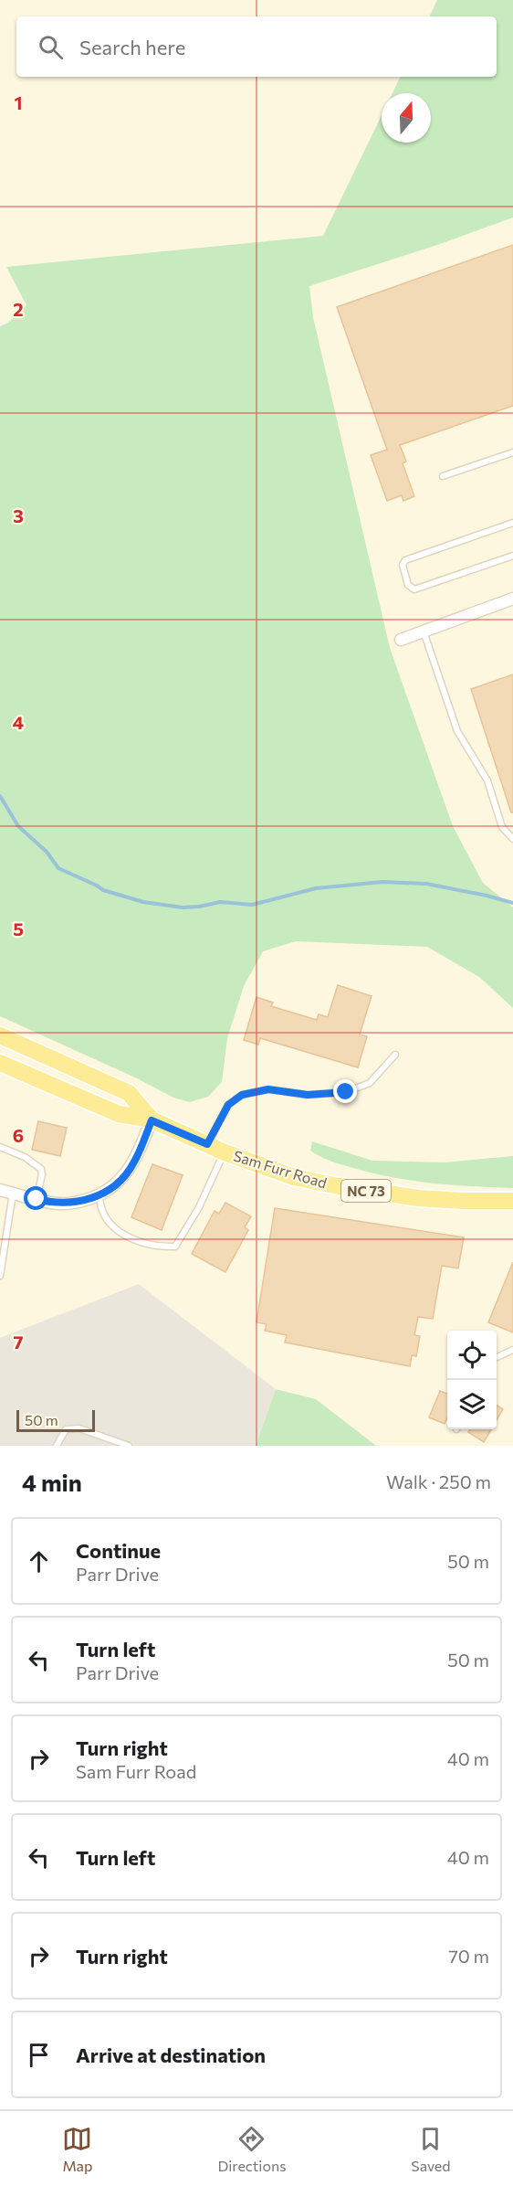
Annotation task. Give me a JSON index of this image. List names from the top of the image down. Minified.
{"streets":{"main road":["Sam Furr Road","NC 73"]},"scale_bar":"50 m","north":"top","page":{"search":"Search here","scale":"50 m","heading":["4 min","Walk · 250 m"],"list":[["Continue","Parr Drive","50 m"],["Turn left","Parr Drive","50 m"],["Turn right","Sam Furr Road","40 m"],["Turn left","40 m"],["Turn right","70 m"],"Arrive at destination"],"nav":["Map","Directions","Saved"]},"grid":{"rows":["1","2","3","4","5","6","7"]}}
